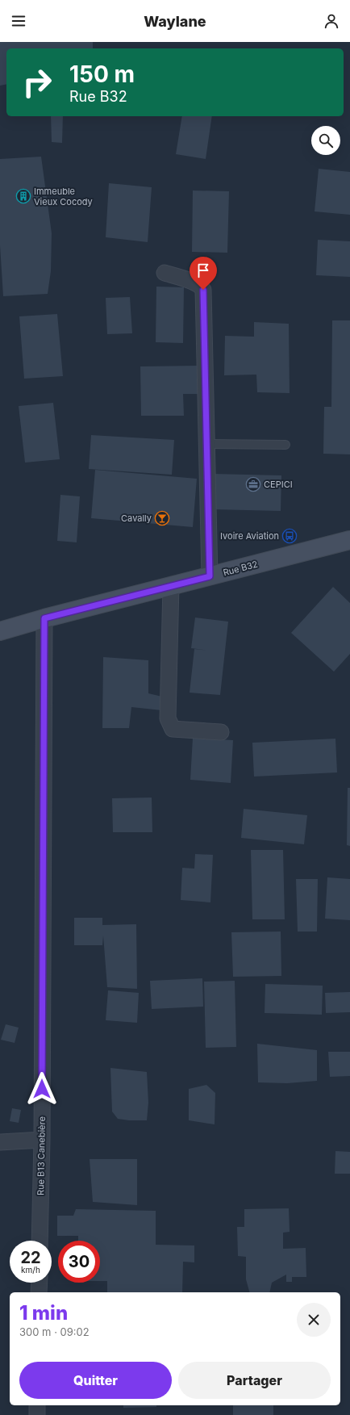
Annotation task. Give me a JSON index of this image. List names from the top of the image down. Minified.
{"streets":{"street":["Rue B32","Rue B13 Canebière"]},"crossings":[["Rue B32","Rue B13 Canebière"]],"places":{"building":["Immeuble Vieux Cocody"],"office":["CEPICI"],"bar":["Cavally"],"bus stop":["Ivoire Aviation"]},"page":{"header":"Waylane","turn":["150 m","Rue B32"],"speed":"22 km/h","limit":"30","heading":["1 min","300 m · 09:02"],"buttons":["Quitter","Partager"]}}
